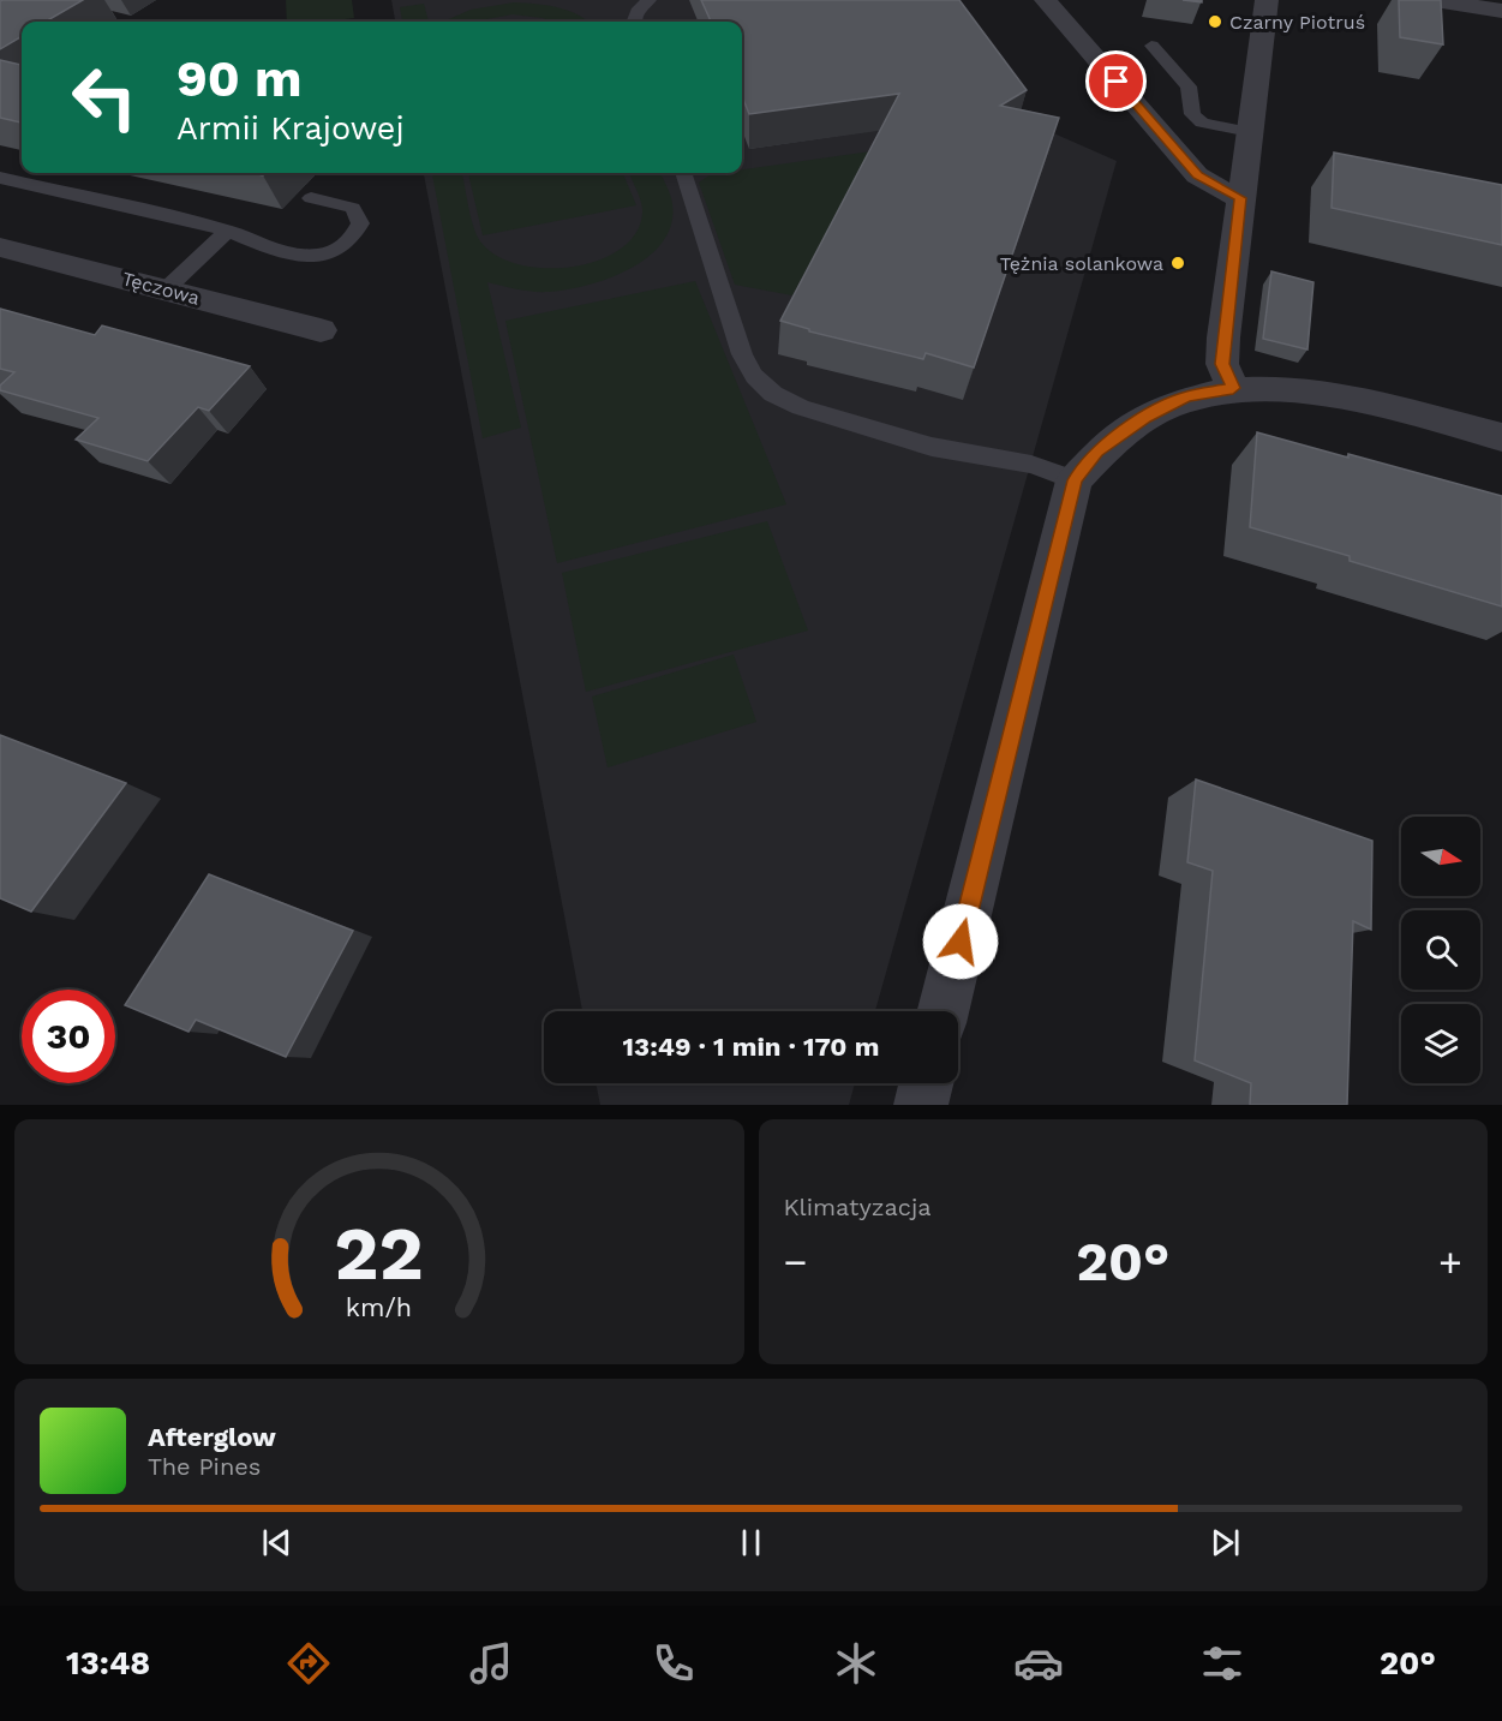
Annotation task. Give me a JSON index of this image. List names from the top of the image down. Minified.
{"streets":{"street":["Tęczowa"]},"places":["Czarny Piotruś","Tężnia solankowa"],"north":"right","page":{"turn":["90 m","Armii Krajowej"],"limit":"30","trip":"13:49 · 1 min · 170 m","tile":"Klimatyzacja","heat":["−","20°","+"],"song":["Afterglow","The Pines"],"tabs":["13:48","20°"],"gauge":["22","km/h"]}}
